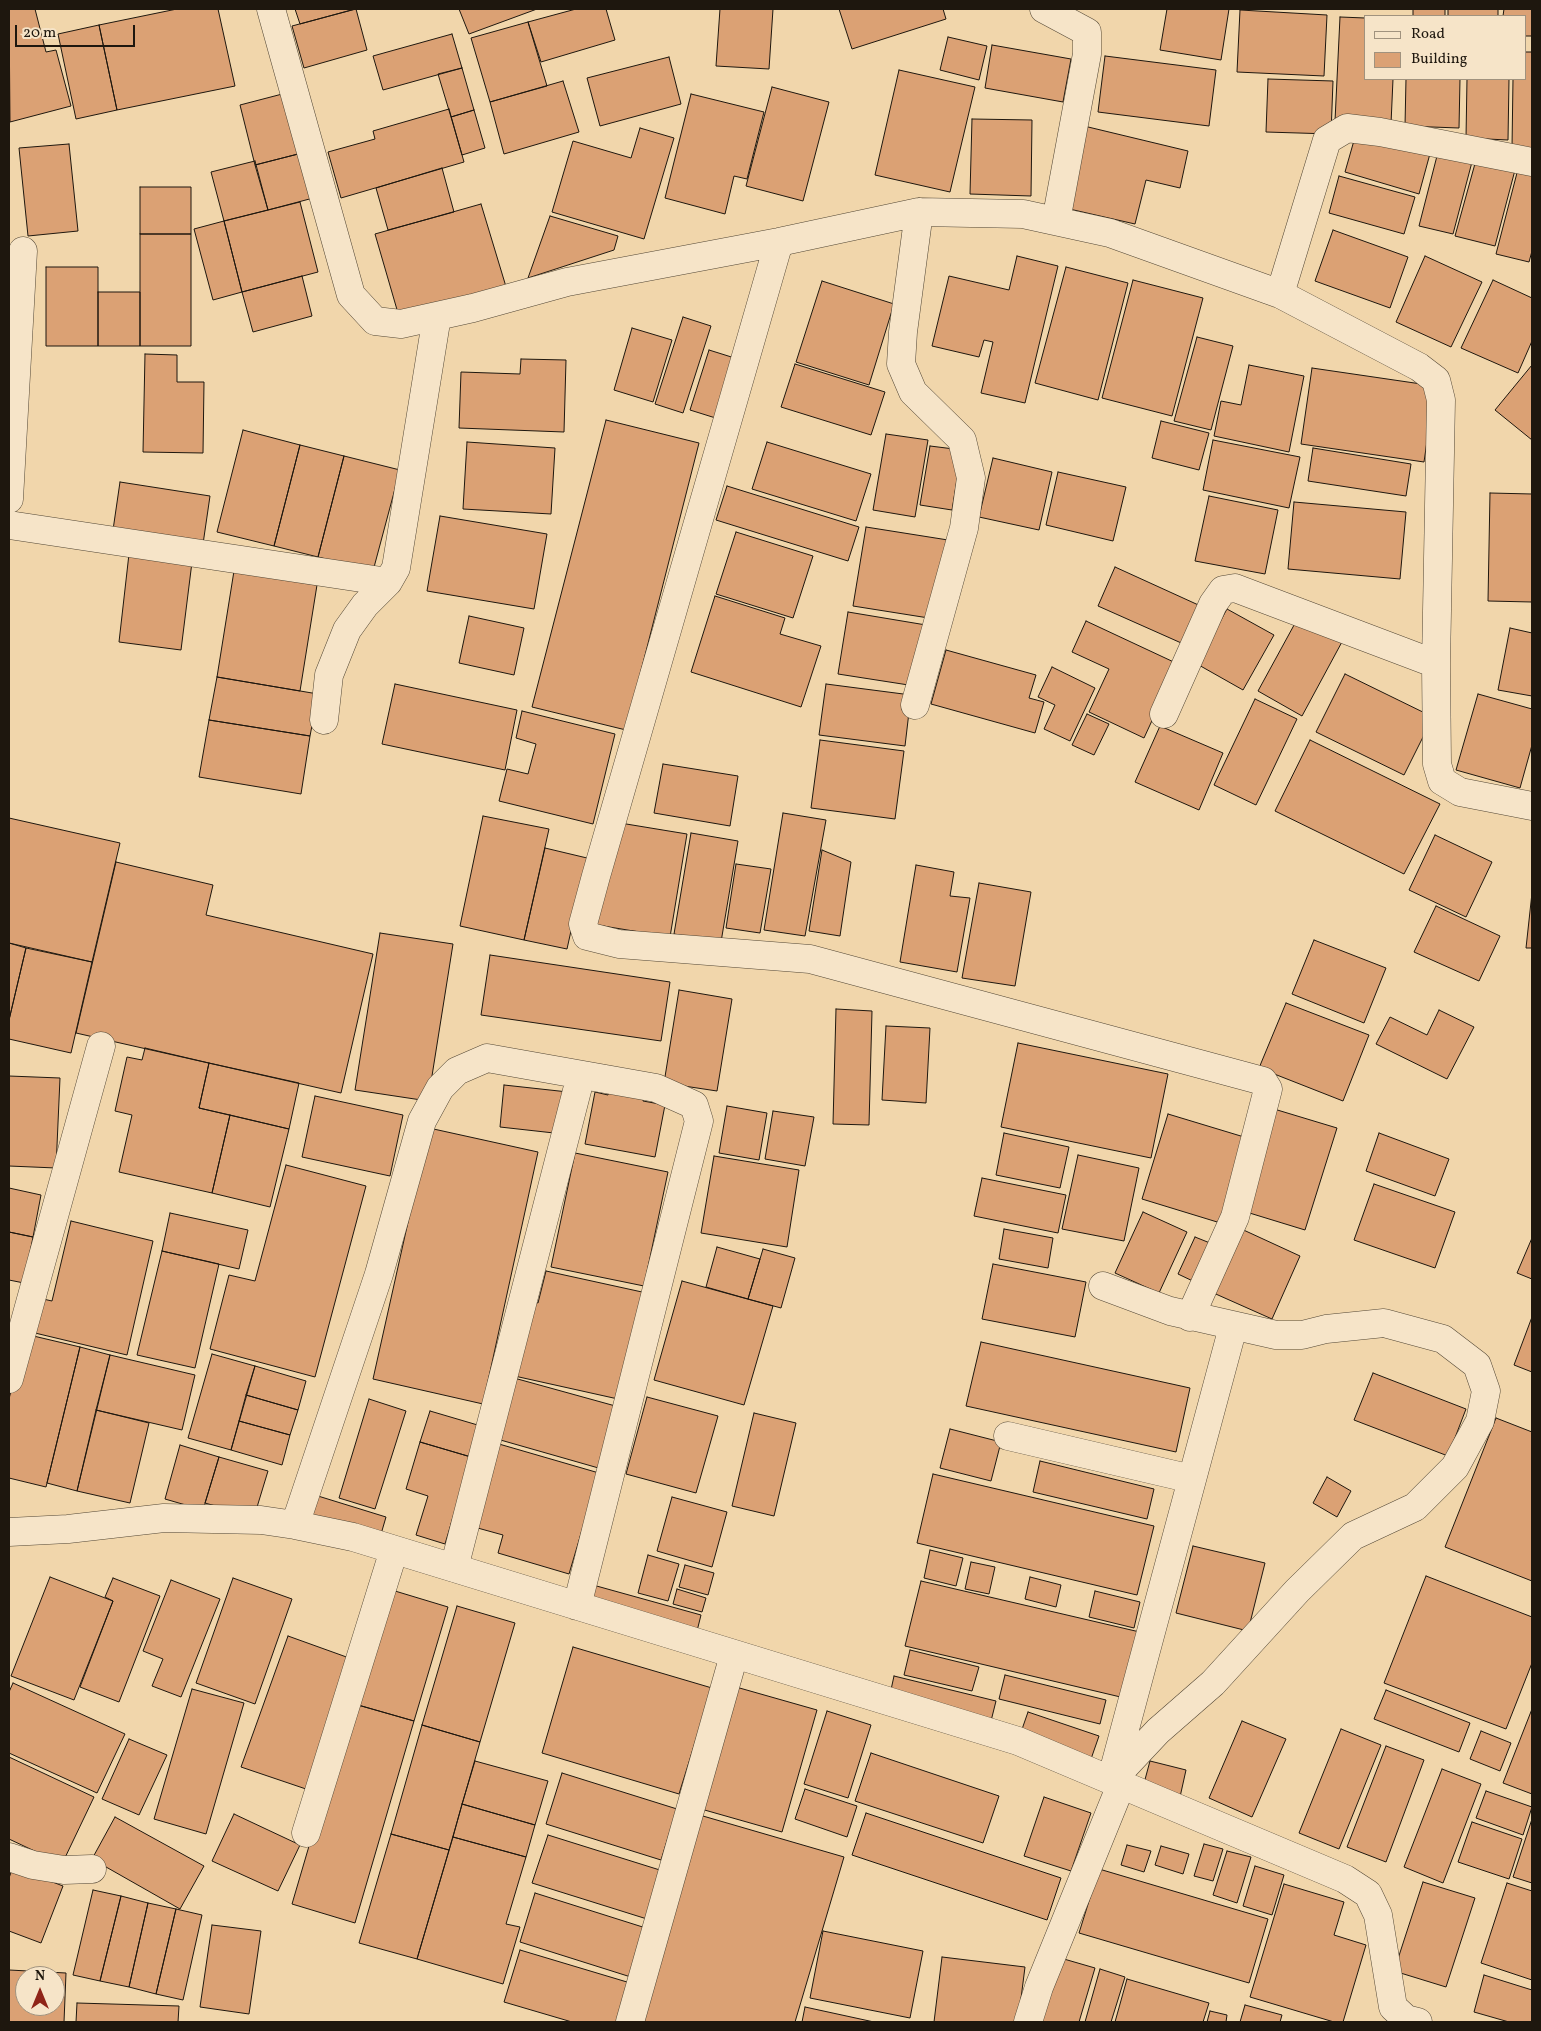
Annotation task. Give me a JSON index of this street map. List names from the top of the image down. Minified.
{"legend":["Road","Building"],"scale_bar":"20 m","north":"top"}
